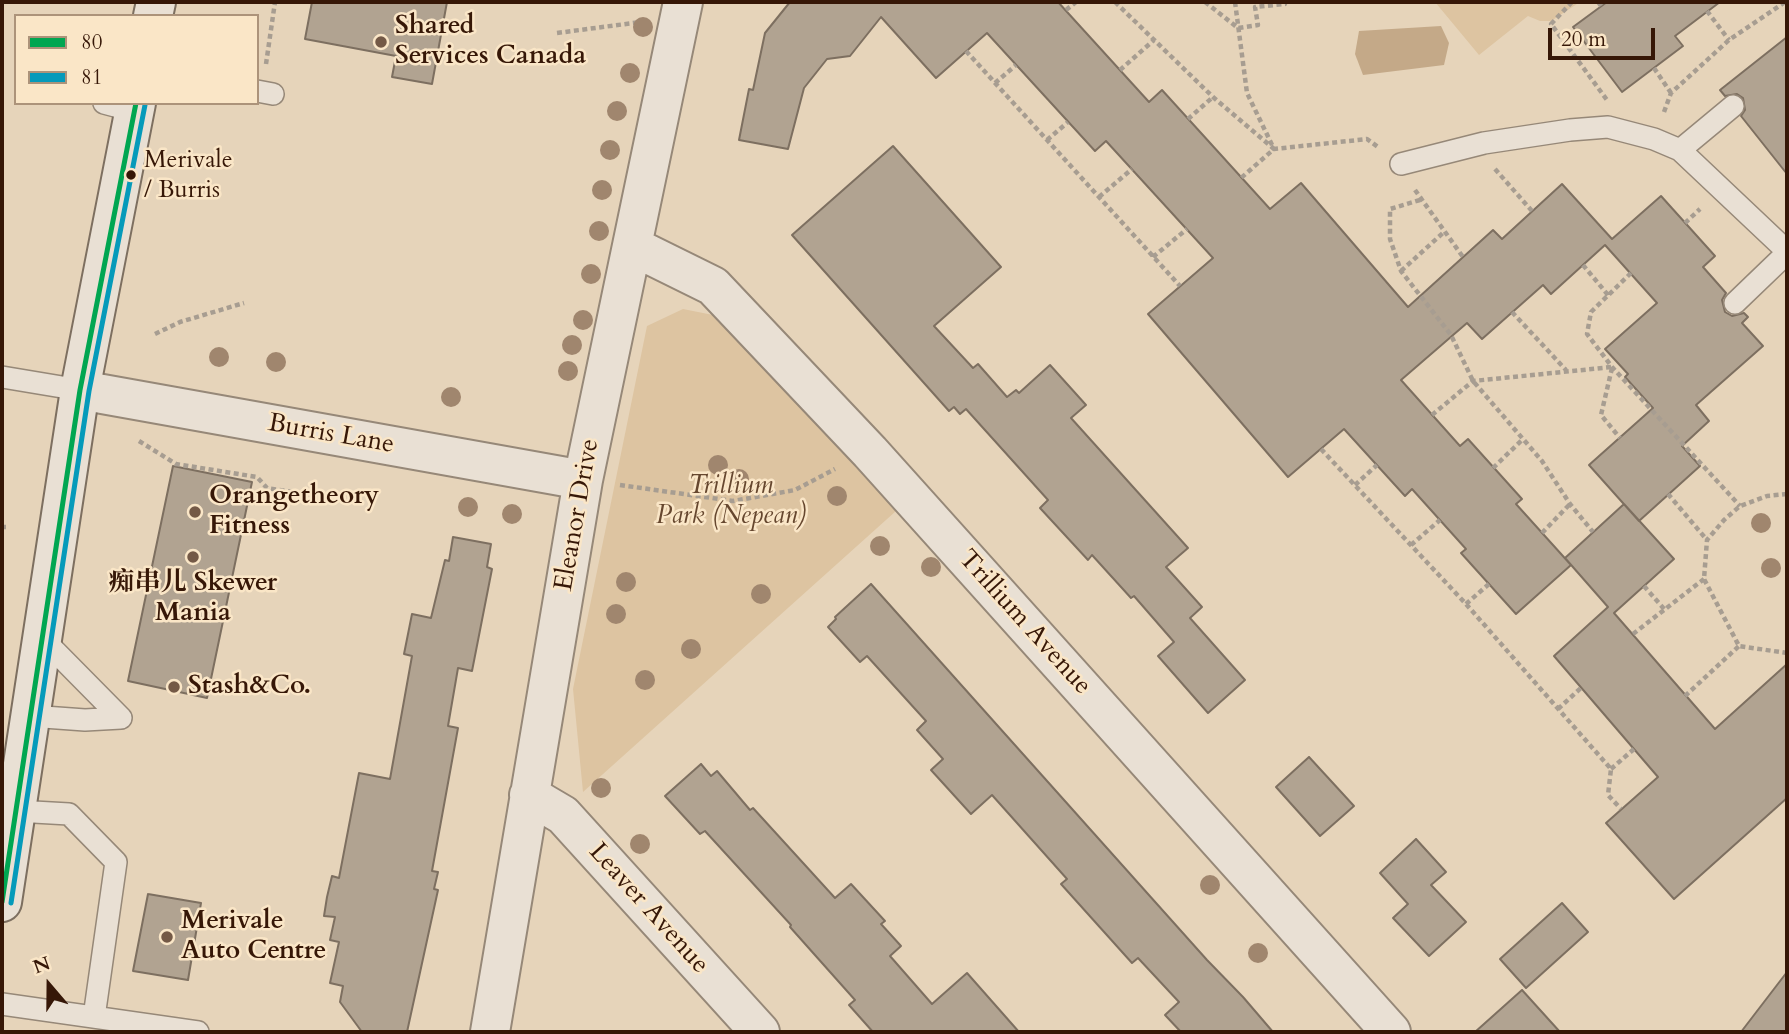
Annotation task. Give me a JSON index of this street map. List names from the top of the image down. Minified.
{"streets":{"street":["Burris Lane","Eleanor Drive","Trillium Avenue","Leaver Avenue"]},"crossings":[["Burris Lane","Eleanor Drive"],["Eleanor Drive","Trillium Avenue"],["Eleanor Drive","Leaver Avenue"]],"parks":["Trillium Park (Nepean)"],"places":["Shared Services Canada","Merivale / Burris","Orangetheory Fitness","痴串儿 Skewer Mania","Stash&Co.","Merivale Auto Centre"],"lines":["transit line 80","transit line 81"],"legend":["80","81"],"scale_bar":"20 m","north":"top"}
